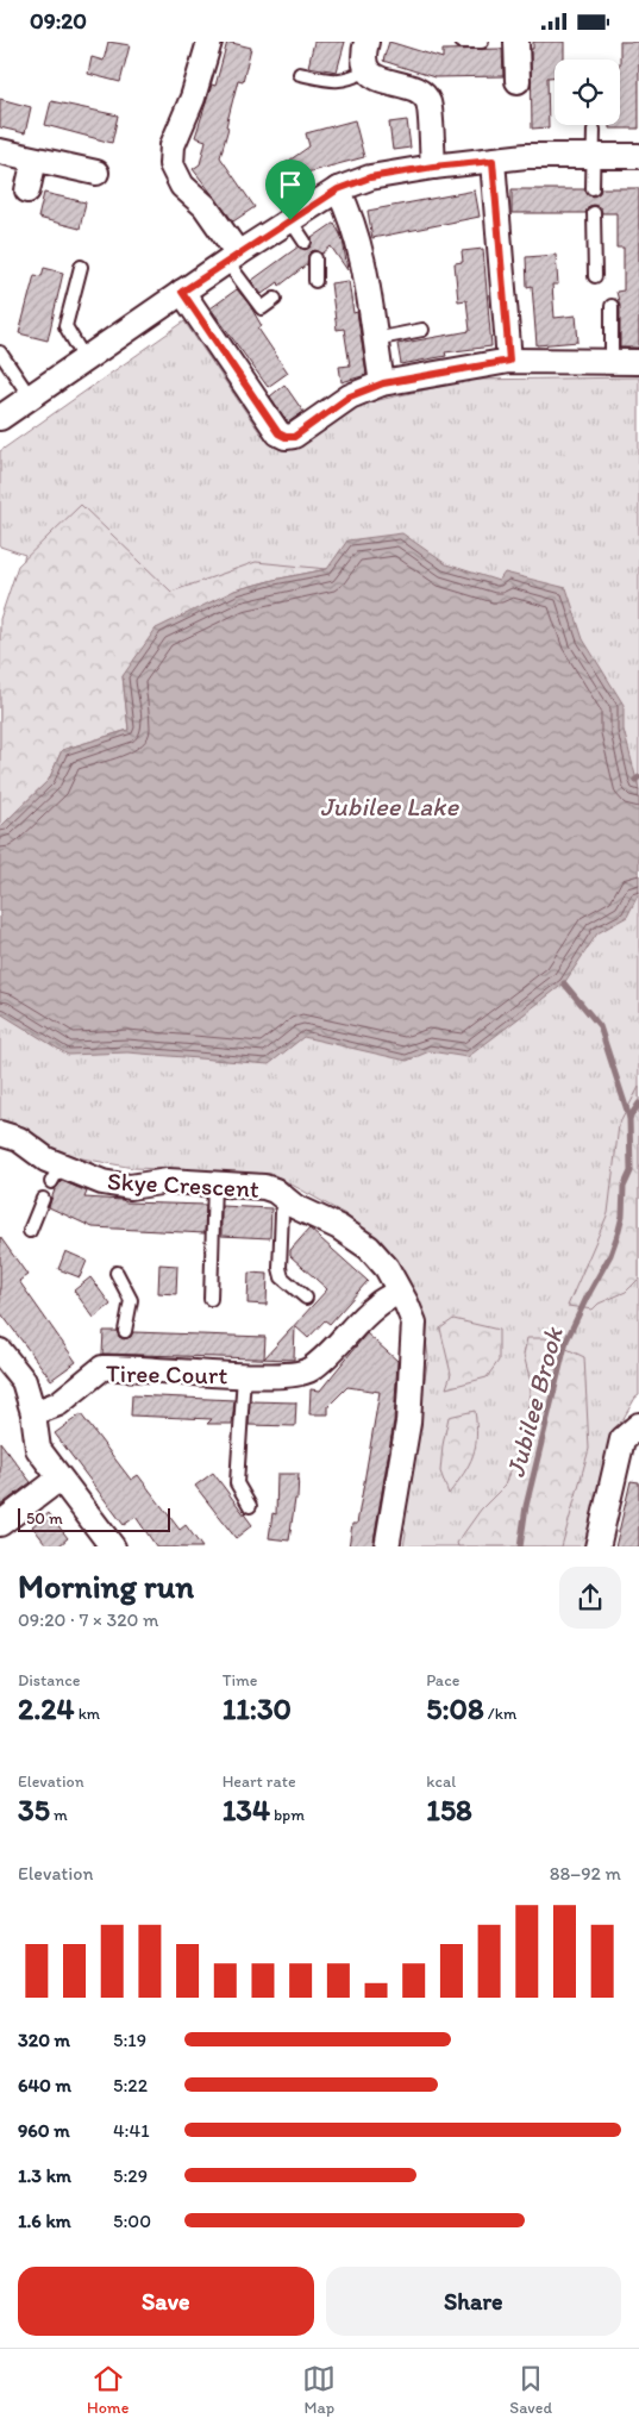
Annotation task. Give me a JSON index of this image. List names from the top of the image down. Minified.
{"streets":{"street":["Skye Crescent","Tiree Court"]},"crossings":[["Skye Crescent","Tiree Court"]],"water":["Jubilee Lake","Jubilee Brook"],"scale_bar":"50 m","page":{"status":"09:20","scale":"50 m","heading":["Morning run","09:20 · 7 × 320 m"],"stats":[["Distance","2.24 km"],["Time","11:30"],["Pace","5:08 /km"],["Elevation","35 m"],["Heart rate","134 bpm"],["kcal","158"]],"chart":["Elevation","88–92 m"],"list":[{"name":"320 m","note":"5:19"},{"name":"640 m","note":"5:22"},{"name":"960 m","note":"4:41"},{"name":"1.3 km","note":"5:29"},{"name":"1.6 km","note":"5:00"}],"buttons":["Save","Share"],"tabs":["Home","Map","Saved"]}}
